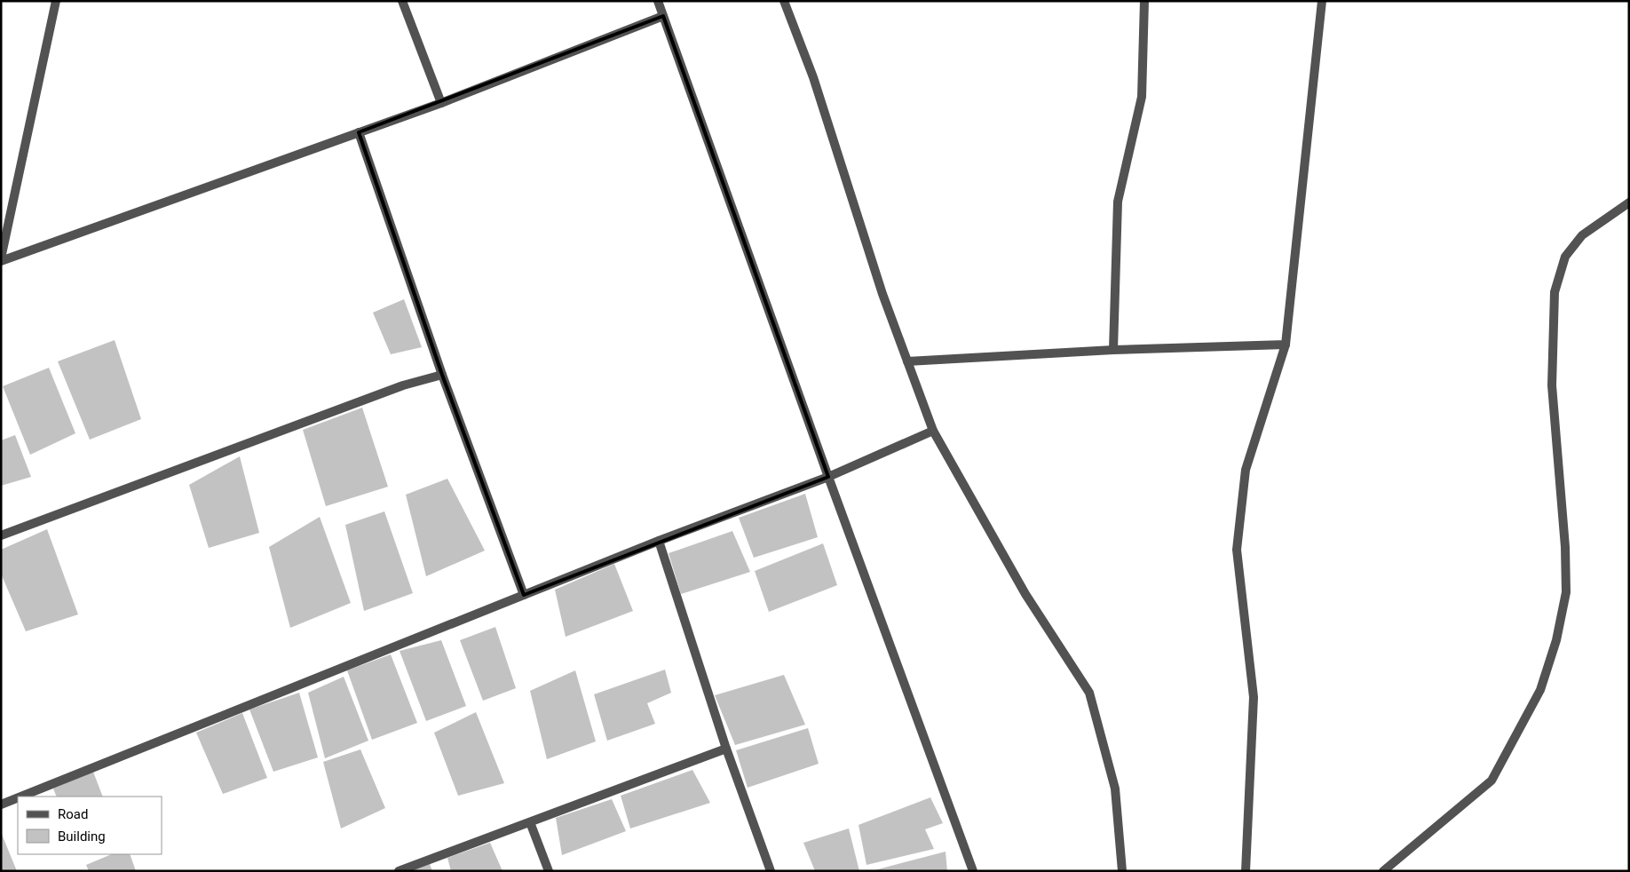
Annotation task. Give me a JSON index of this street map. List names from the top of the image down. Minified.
{"legend":["Road","Building"]}
